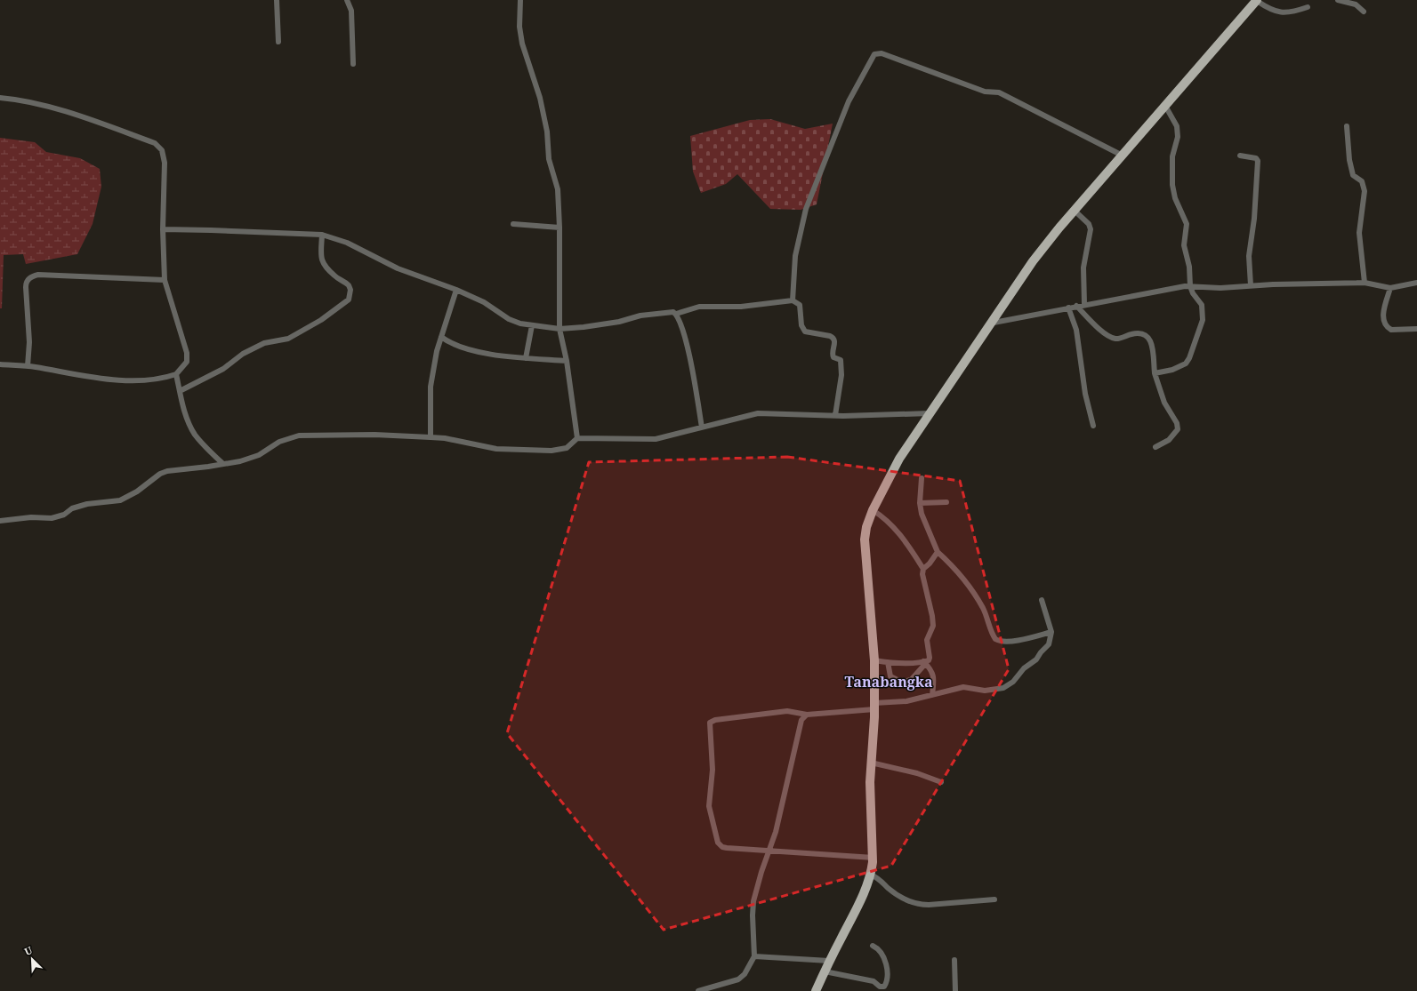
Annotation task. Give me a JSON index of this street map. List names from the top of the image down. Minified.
{"districts":["Tanabangka"],"north":"top left"}
